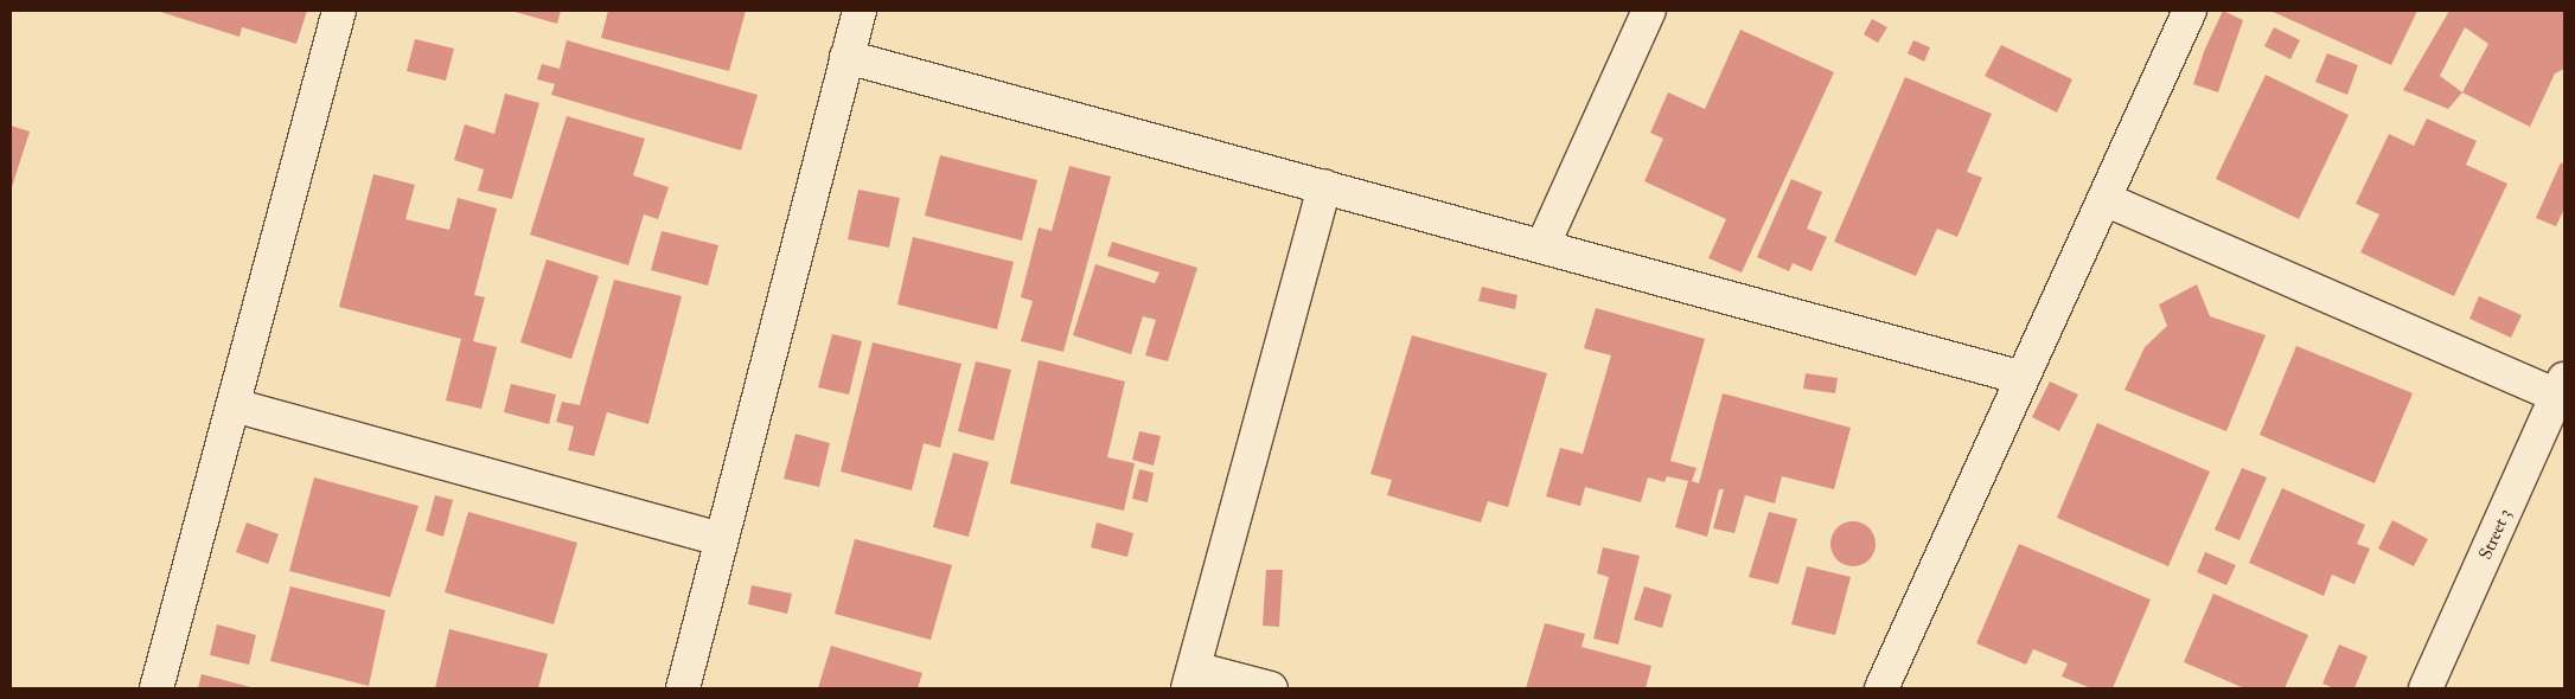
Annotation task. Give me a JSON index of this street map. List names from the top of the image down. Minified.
{"streets":{"street":["Street 3"]}}
